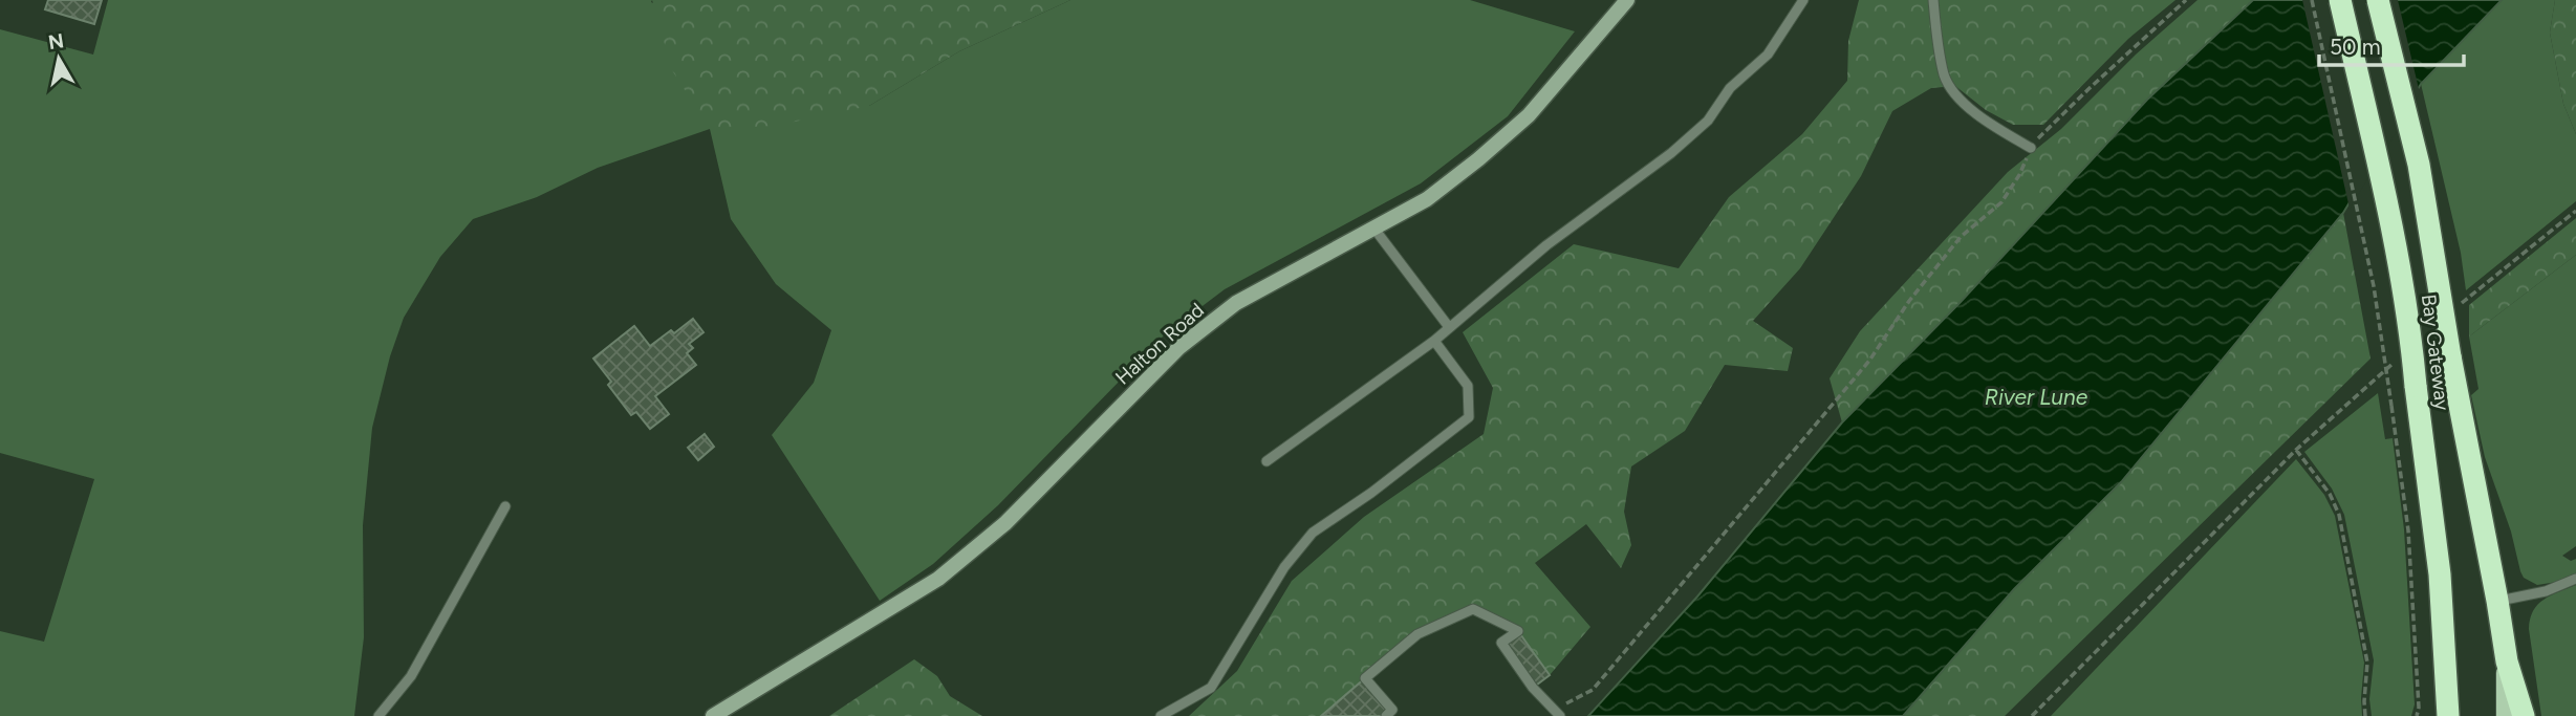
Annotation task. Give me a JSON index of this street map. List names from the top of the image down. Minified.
{"streets":{"highway":["Bay Gateway"],"street":["Halton Road"]},"water":["River Lune"],"scale_bar":"50 m","north":"top"}
